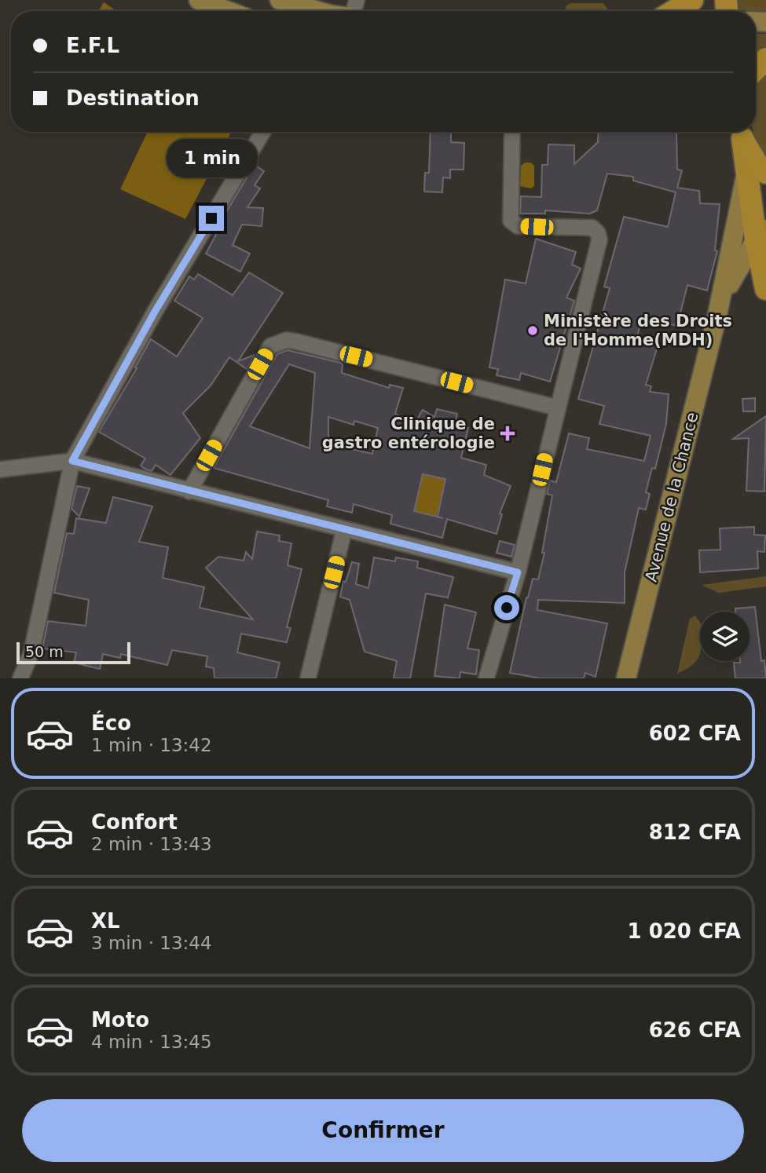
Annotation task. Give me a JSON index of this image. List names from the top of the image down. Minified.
{"streets":{"main road":["Avenue de la Chance"]},"places":{"other":["Ministère des Droits de l'Homme(MDH)"],"health":["Clinique de gastro entérologie"]},"scale_bar":"50 m","page":{"banner":["E.F.L","Destination"],"bubble":"1 min","scale":"50 m","list":[{"name":"Éco","note":"1 min · 13:42","value":"602 CFA"},{"name":"Confort","note":"2 min · 13:43","value":"812 CFA"},{"name":"XL","note":"3 min · 13:44","value":"1 020 CFA"},{"name":"Moto","note":"4 min · 13:45","value":"626 CFA"}],"buttons":"Confirmer"}}
